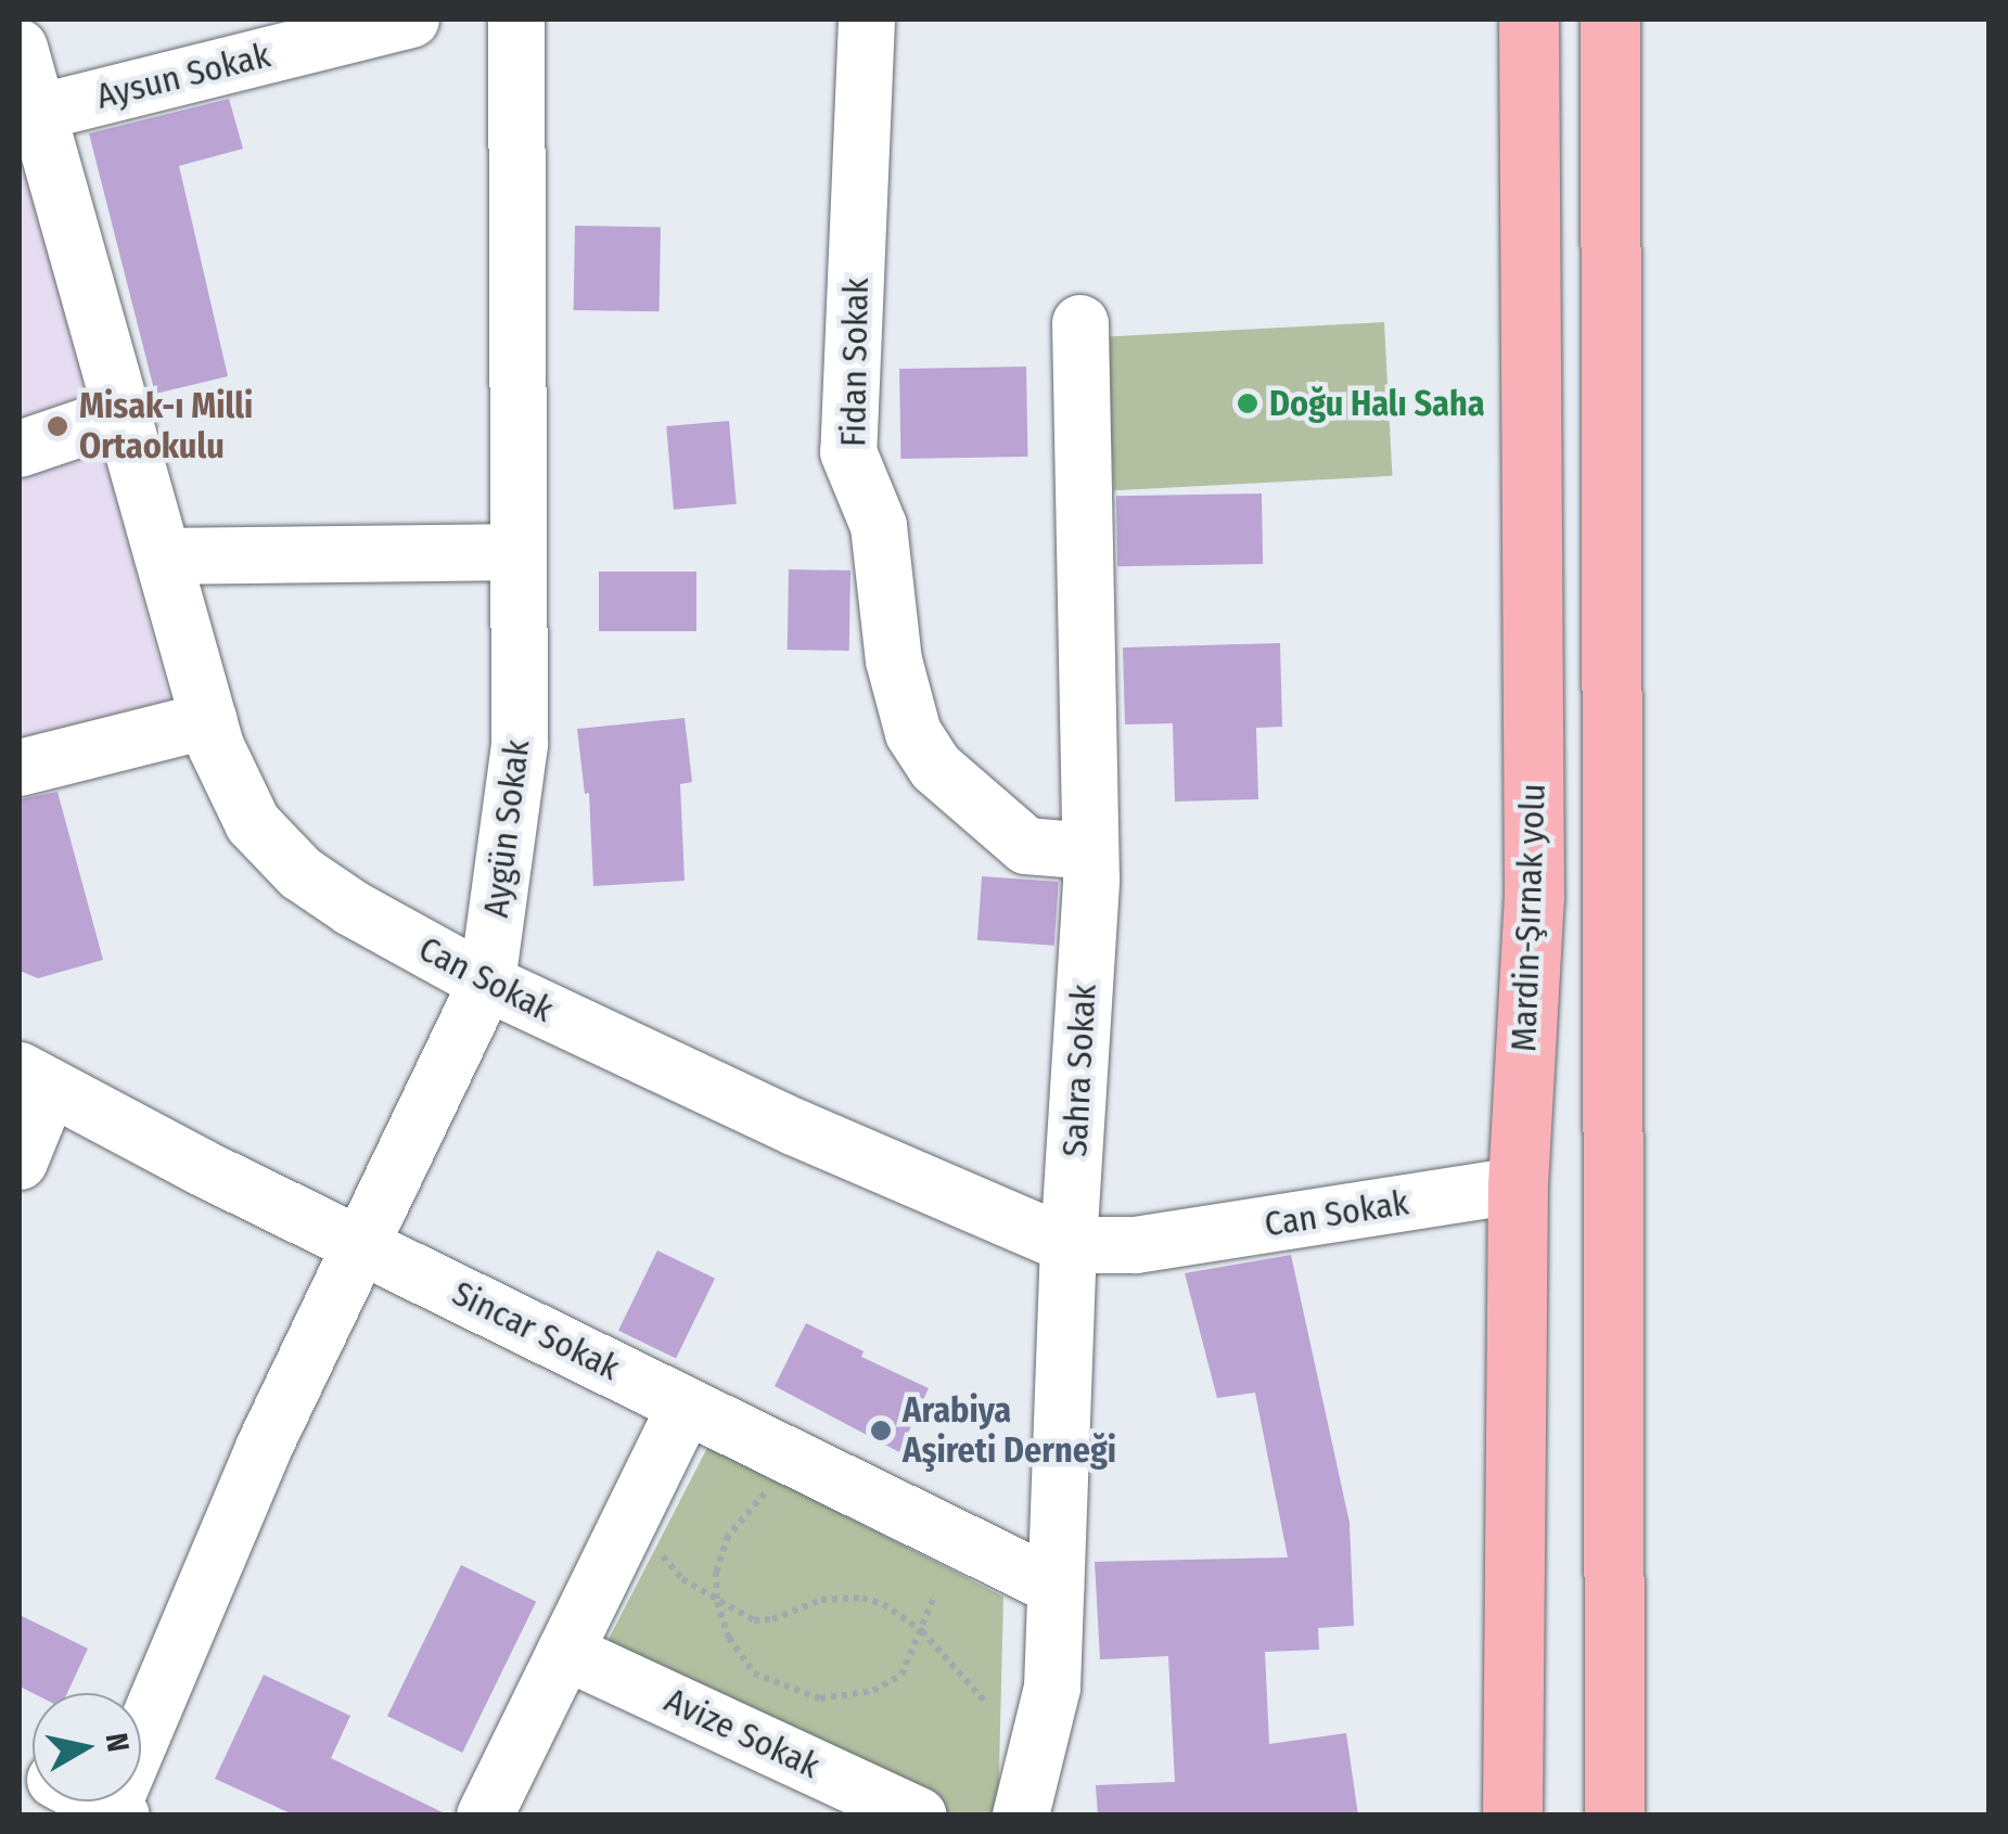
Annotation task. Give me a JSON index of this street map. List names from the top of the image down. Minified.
{"streets":{"highway":["Mardin-Şırnak yolu"],"street":["Aysun Sokak","Fidan Sokak","Aygün Sokak","Can Sokak","Sahra Sokak","Sincar Sokak","Avize Sokak"]},"crossings":[["Aysun Sokak","Can Sokak"],["Fidan Sokak","Sahra Sokak"],["Aygün Sokak","Can Sokak"],["Aygün Sokak","Sincar Sokak"],["Mardin-Şırnak yolu","Can Sokak"],["Can Sokak","Sahra Sokak"],["Sahra Sokak","Sincar Sokak"]],"places":["Doğu Halı Saha","Misak-ı Milli Ortaokulu","Arabiya Aşireti Derneği"],"north":"right"}
